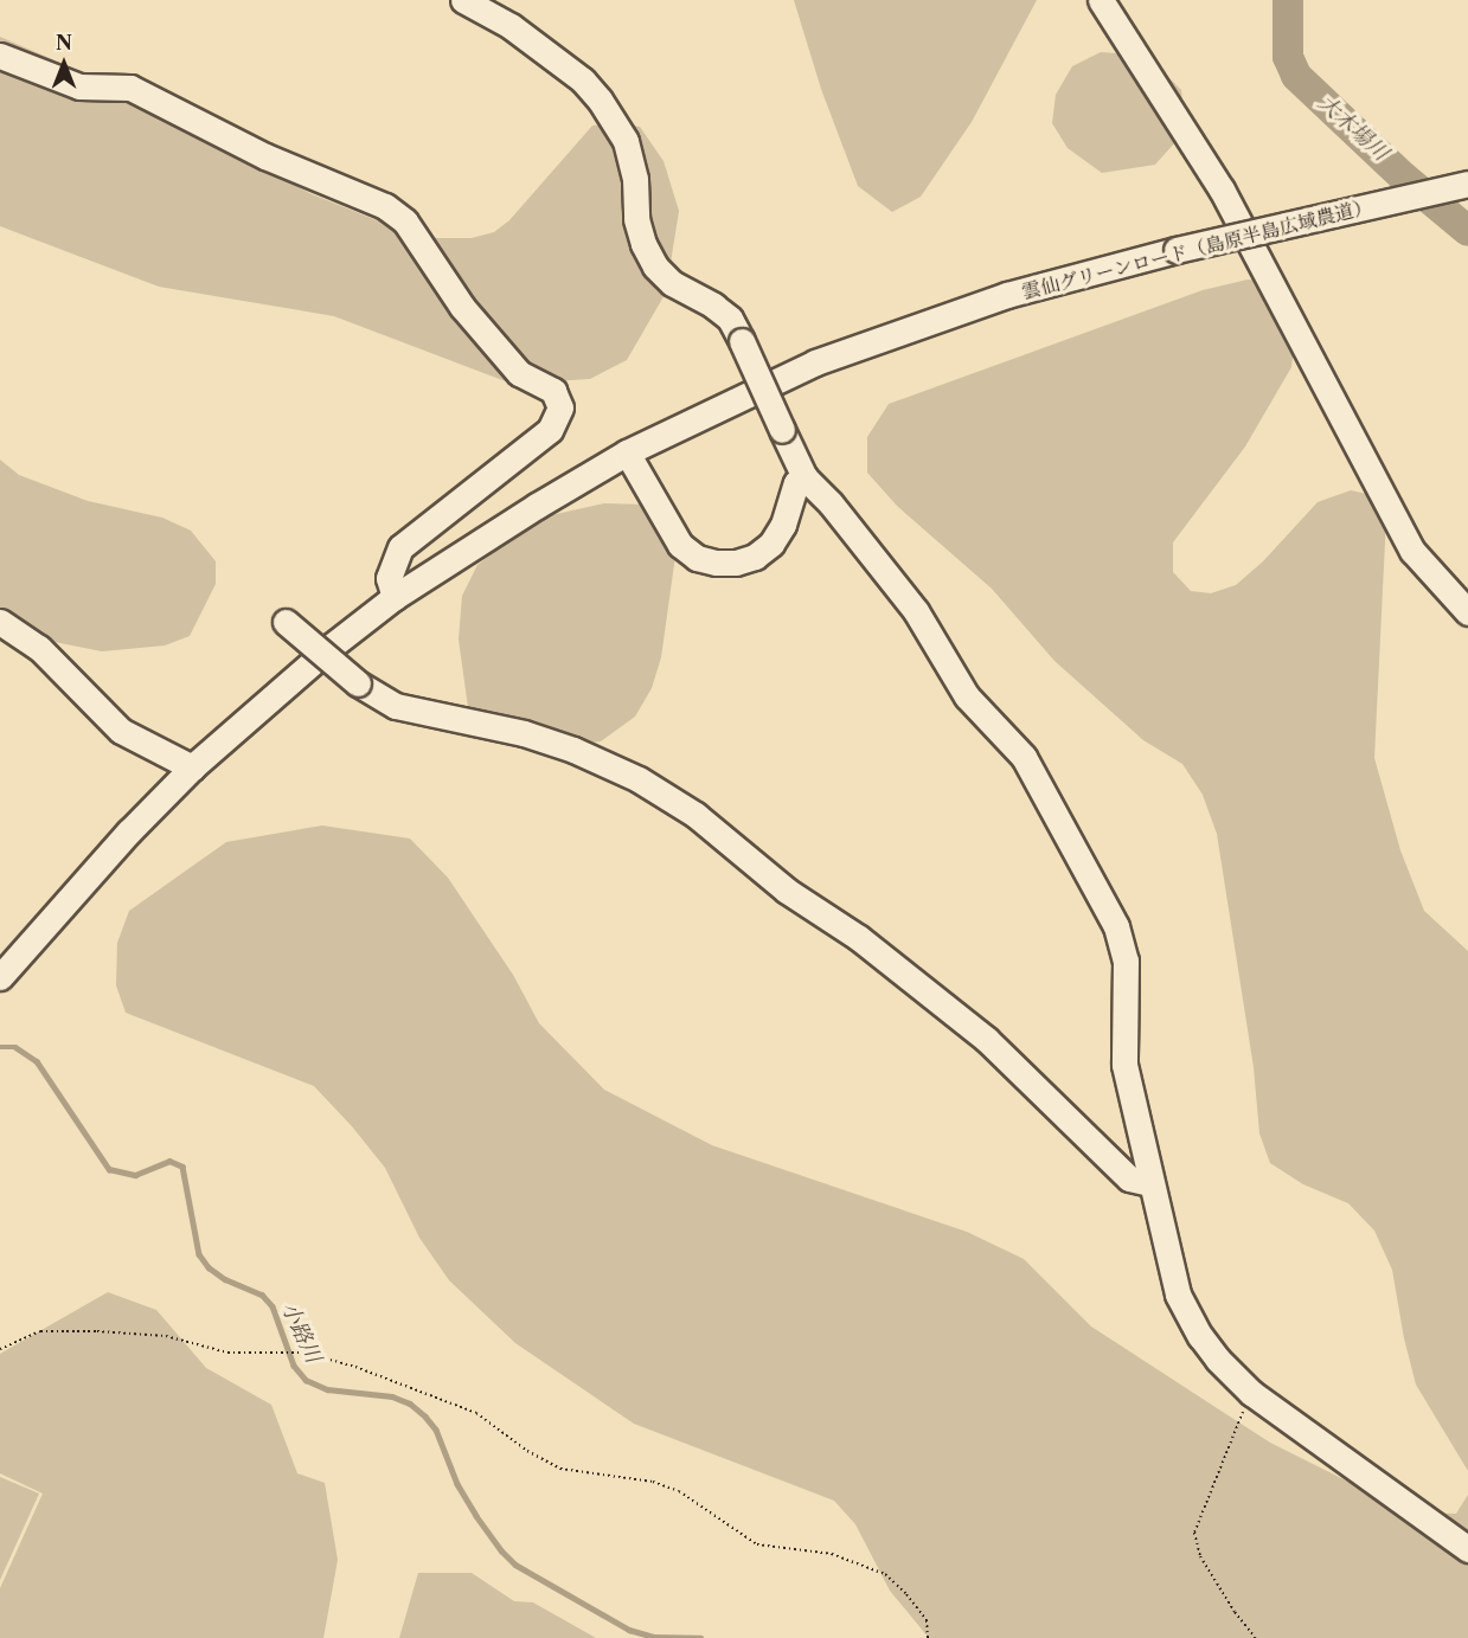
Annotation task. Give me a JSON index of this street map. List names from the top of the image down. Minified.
{"streets":{"street":["雲仙グリーンロード（島原半島広域農道）"]},"water":["大木場川","小路川"],"north":"top"}
